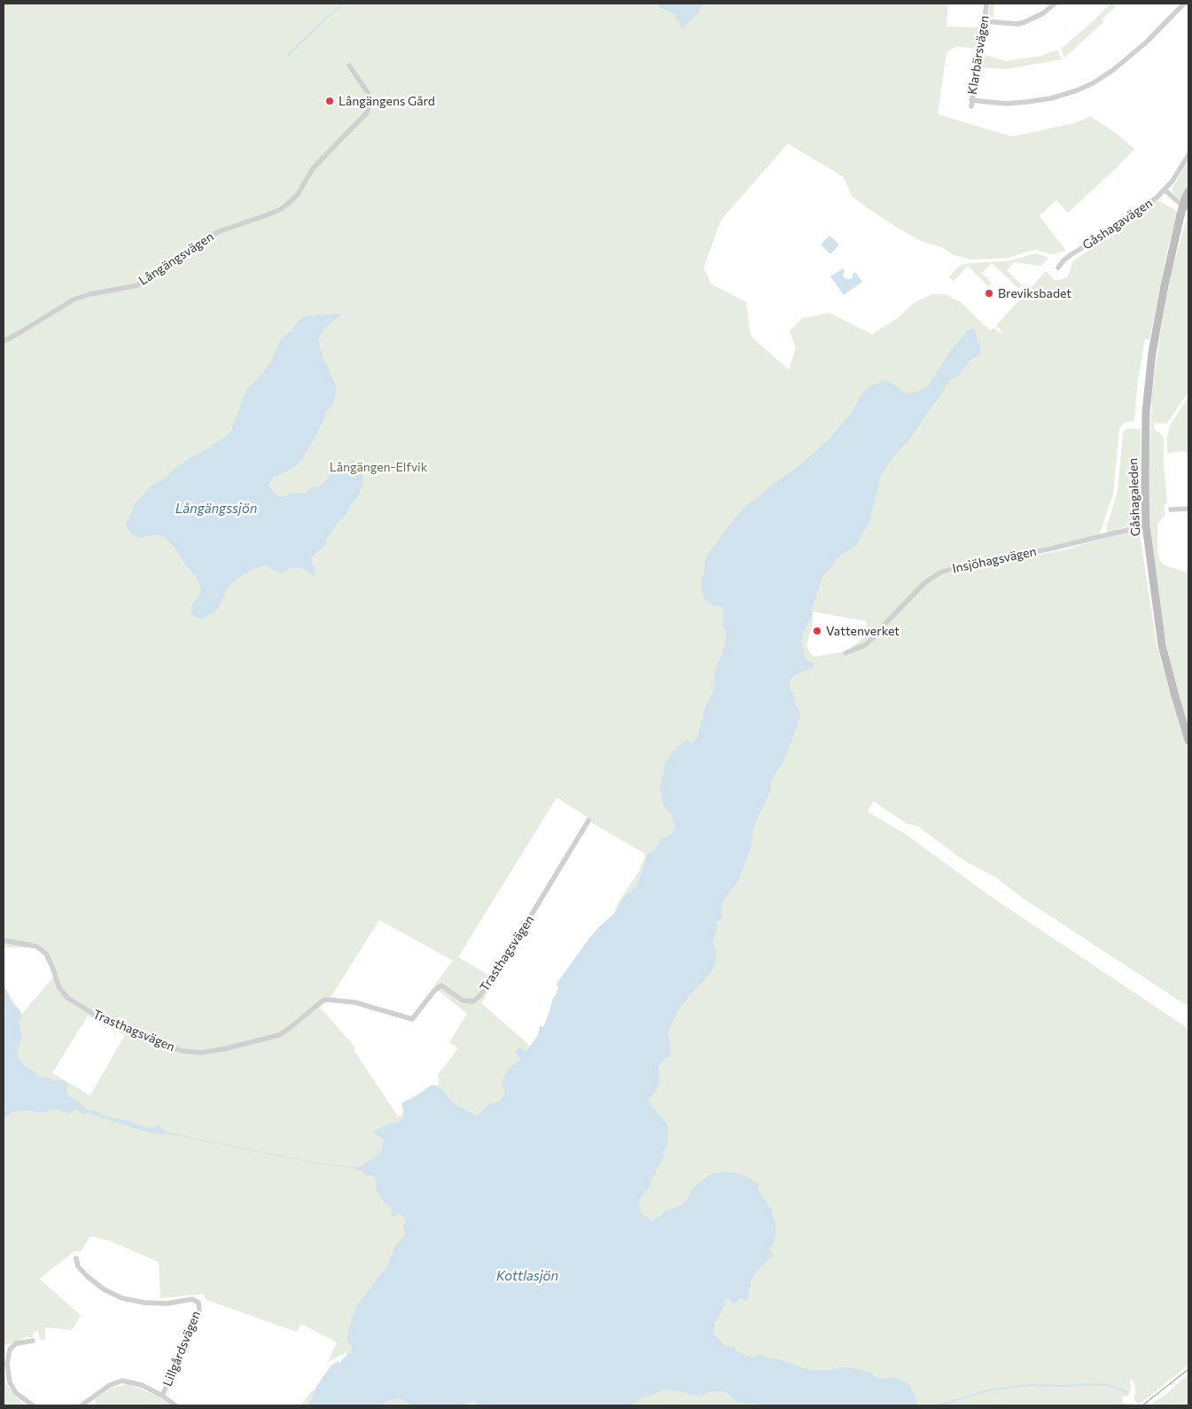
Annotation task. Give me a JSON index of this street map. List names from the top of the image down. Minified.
{"streets":{"main road":["Gåshagaleden"],"street":["Klarbärsvägen","Gåshagavägen","Långängsvägen","Insjöhagsvägen","Trasthagsvägen","Lillgårdsvägen"]},"crossings":[["Gåshagaleden","Insjöhagsvägen"]],"water":["Långängssjön","Kottlasjön"],"parks":["Långängen-Elfvik"],"places":["Långängens Gård","Breviksbadet","Vattenverket"]}
